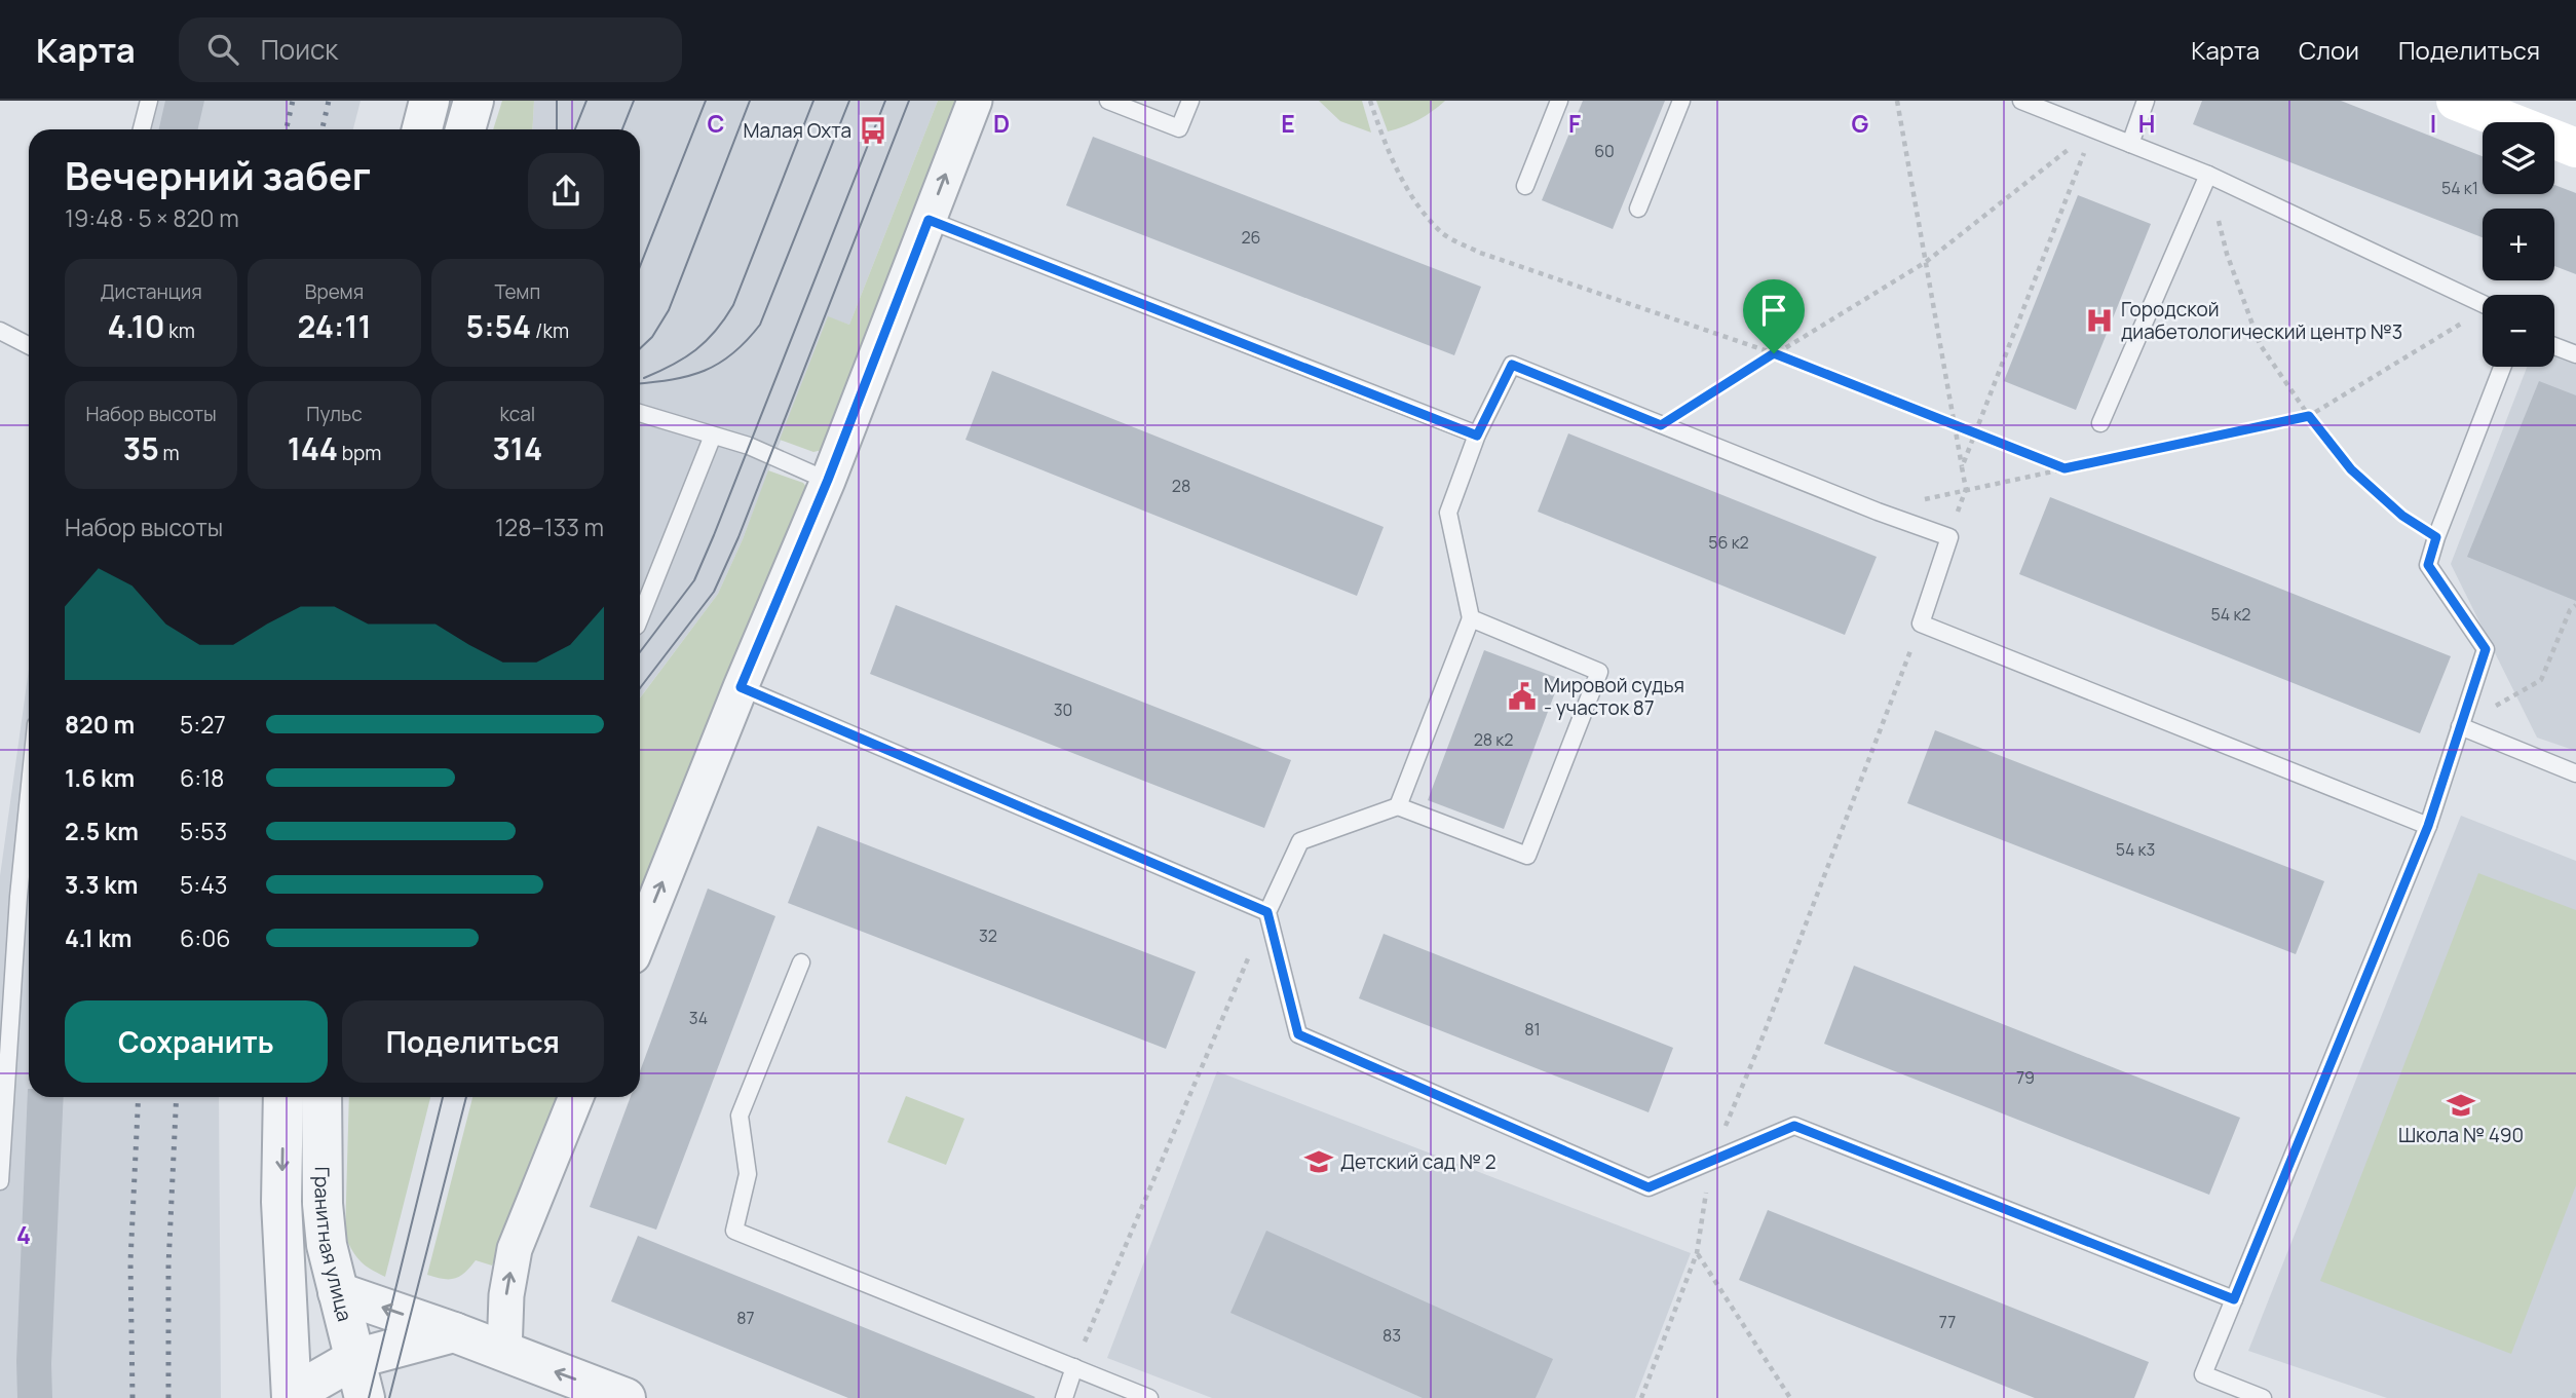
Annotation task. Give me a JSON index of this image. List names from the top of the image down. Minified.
{"streets":{"street":["Гранитная улица"]},"places":{"bus stop":["Малая Охта"],"hospital":["Городской диабетологический центр №3"],"public building":["Мировой судья - участок 87"],"school or university":["Школа № 490","Детский сад № 2"]},"house_numbers":["60","54 к1","26","28","56 к2","54 к2","30","28 к2","54 к3","32","34","81","79","87","77","83"],"page":{"header":"Карта","search":"Поиск","nav":["Карта","Слои","Поделиться"],"map_buttons":["+","−"],"heading":["Вечерний забег","19:48 · 5 × 820 m"],"stats":[["Дистанция","4.10 km"],["Время","24:11"],["Темп","5:54 /km"],["Набор высоты","35 m"],["Пульс","144 bpm"],["kcal","314"]],"chart":["Набор высоты","128–133 m"],"list":[{"name":"820 m","note":"5:27"},{"name":"1.6 km","note":"6:18"},{"name":"2.5 km","note":"5:53"},{"name":"3.3 km","note":"5:43"},{"name":"4.1 km","note":"6:06"}],"buttons":["Сохранить","Поделиться"]},"grid":{"columns":["C","D","E","F","G","H","I"],"rows":["4"]}}
